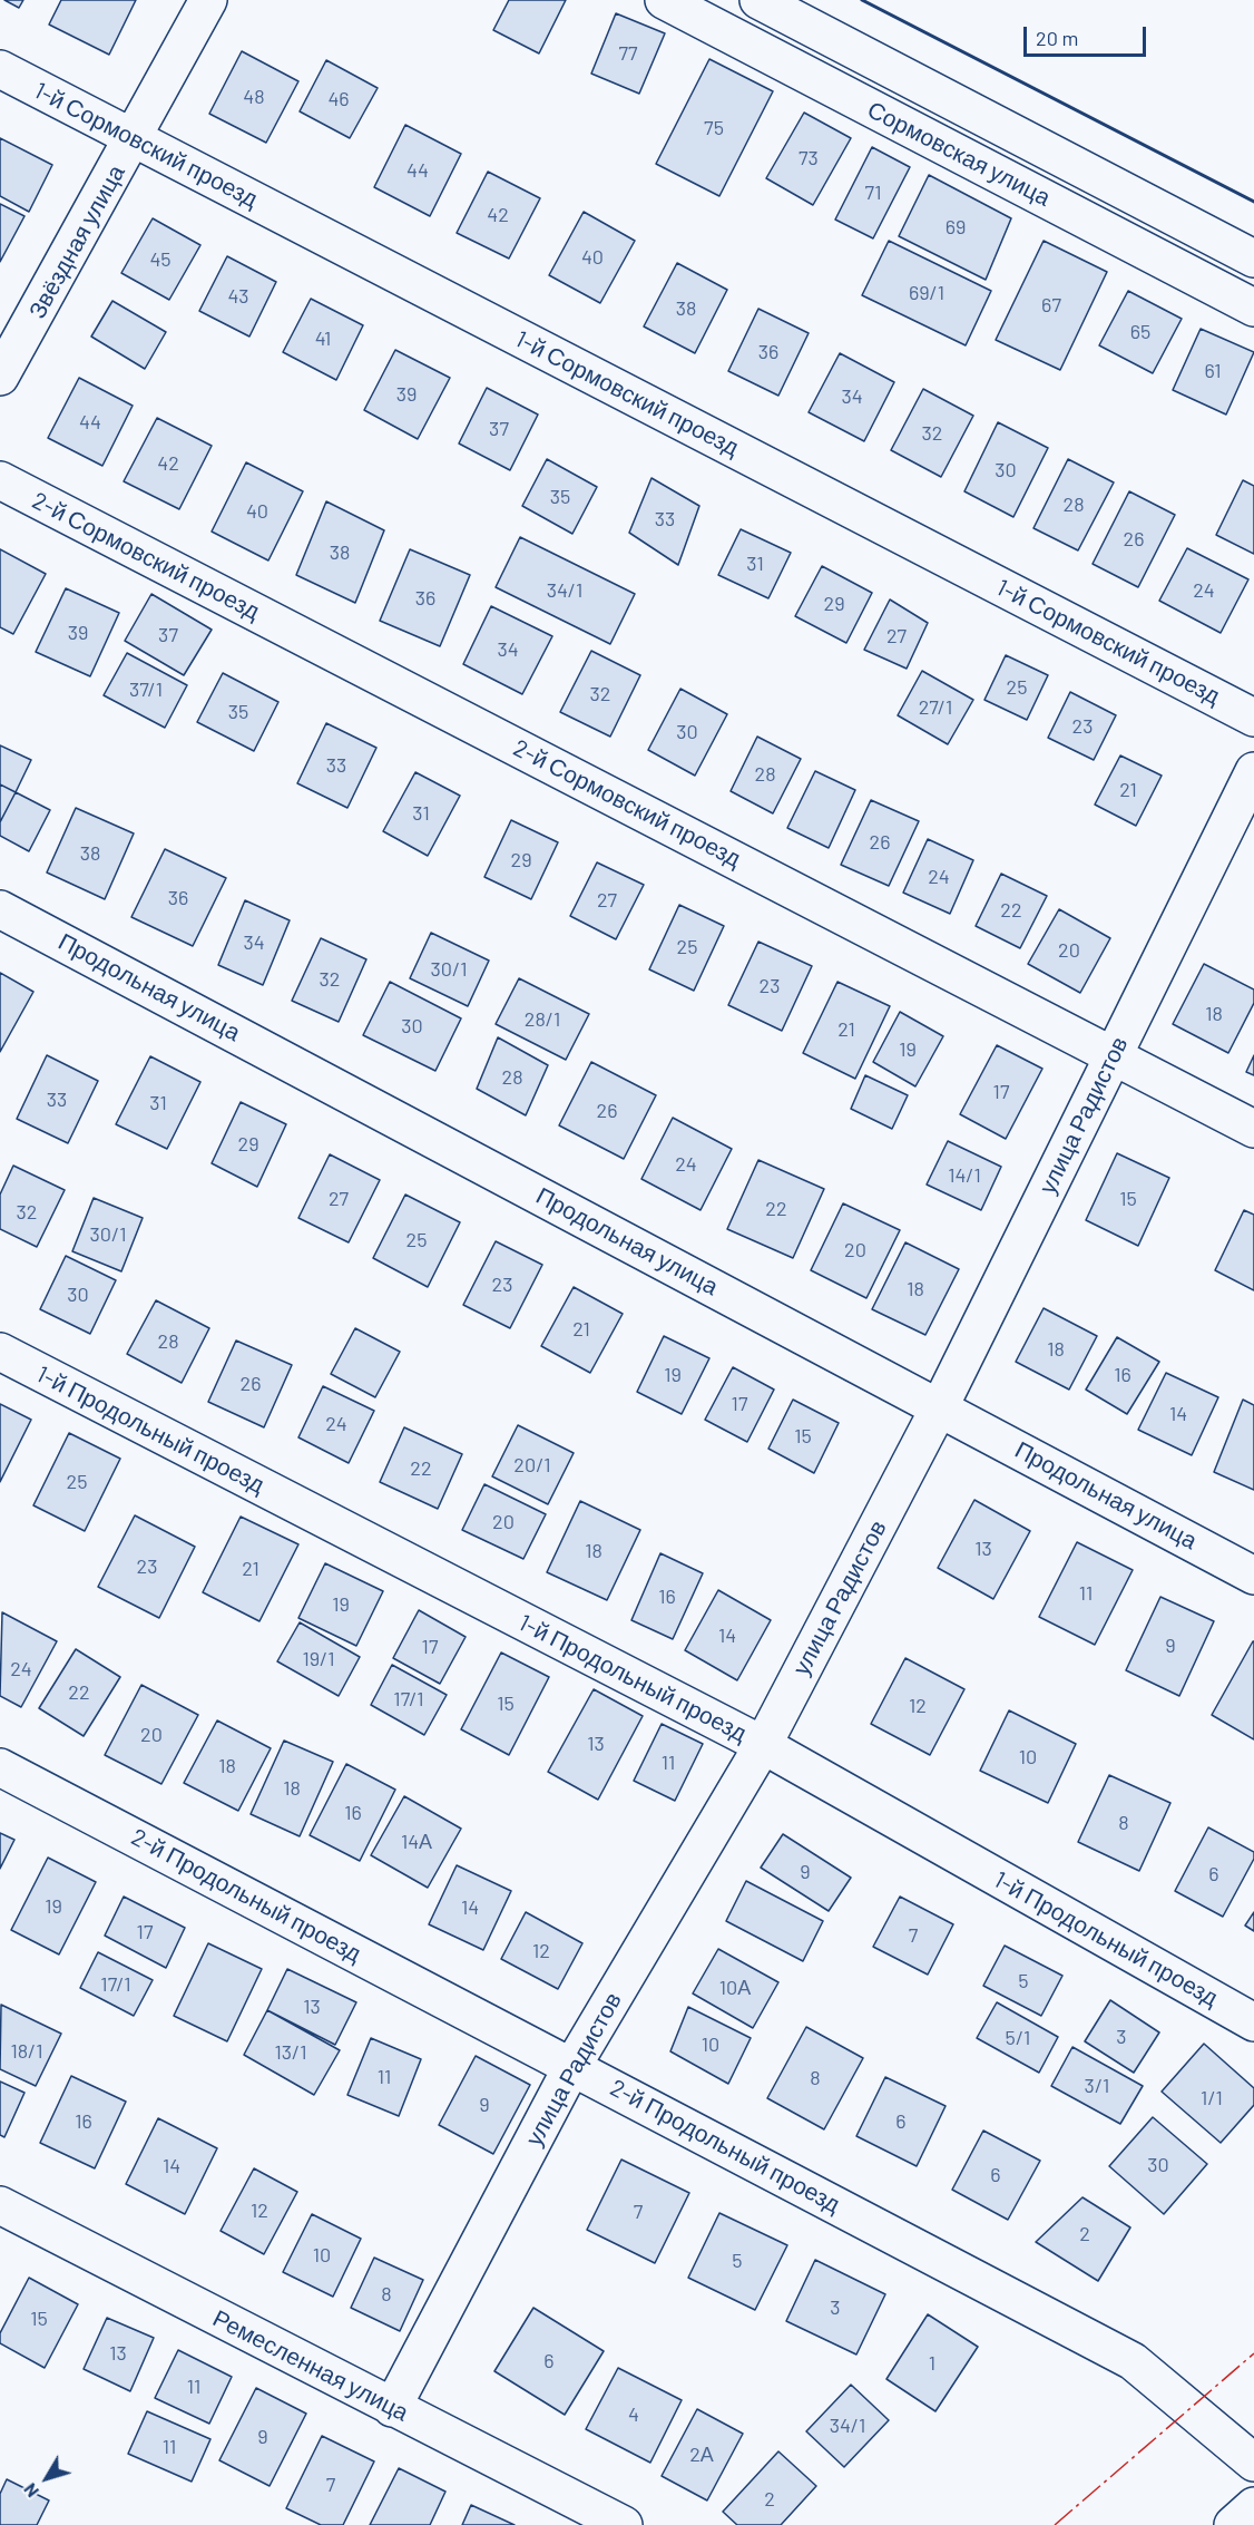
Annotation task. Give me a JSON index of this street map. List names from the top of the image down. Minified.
{"streets":{"street":["1-й Сормовский проезд","Сормовская улица","Звёздная улица","2-й Сормовский проезд","Продольная улица","улица Радистов","1-й Продольный проезд","2-й Продольный проезд","Ремесленная улица"]},"crossings":[["1-й Сормовский проезд","Звёздная улица"],["2-й Сормовский проезд","улица Радистов"],["Продольная улица","улица Радистов"],["улица Радистов","1-й Продольный проезд"],["улица Радистов","2-й Продольный проезд"],["улица Радистов","Ремесленная улица"]],"house_numbers":["77","48","46","75","73","44","71","42","69","40","45","69/1","43","67","38","65","41","36","61","39","34","44","37","32","42","30","35","28","40","33","26","38","31","34/1","24","36","29","39","37","27","34","25","37/1","32","27/1","35","23","30","33","28","21","31","26","38","29","24","36","27","22","34","25","20","30/1","32","23","18","28/1","30","21","19","28","17","33","31","26","29","24","14/1","27","15","22","32","30/1","25","20","23","18","30","21","28","18","19","16","26","17","14","24","15","20/1","22","25","20","13","18","23","21","11","16","19","14","9","17","19/1","24","22","17/1","15","12","20","13","10","11","18","18","16","8","14А","9","6","19","14","17","7","12","5","17/1","10А","13","3","5/1","10","18/1","13/1","11","8","3/1","1/1","9","16","6","30","14","6","12","7","2","10","5","8","3","15","13","6","1","11","4","34/1","9","11","2А","7","2"],"scale_bar":"20 m","north":"bottom left"}
